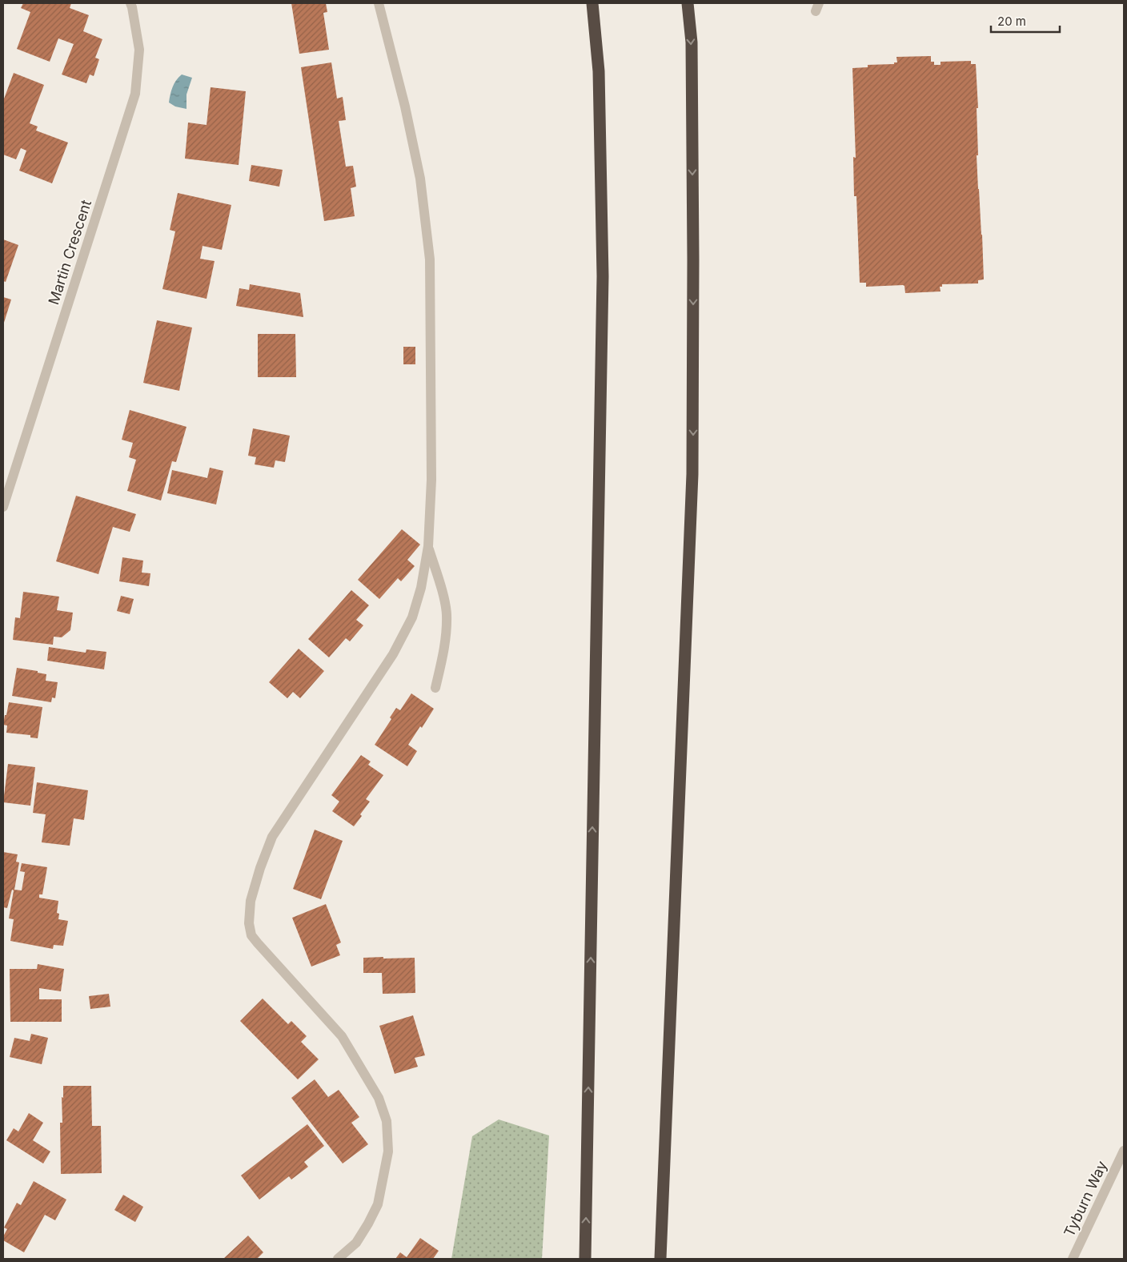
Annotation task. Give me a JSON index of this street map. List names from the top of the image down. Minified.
{"streets":{"street":["Martin Crescent","Tyburn Way"]},"scale_bar":"20 m"}
